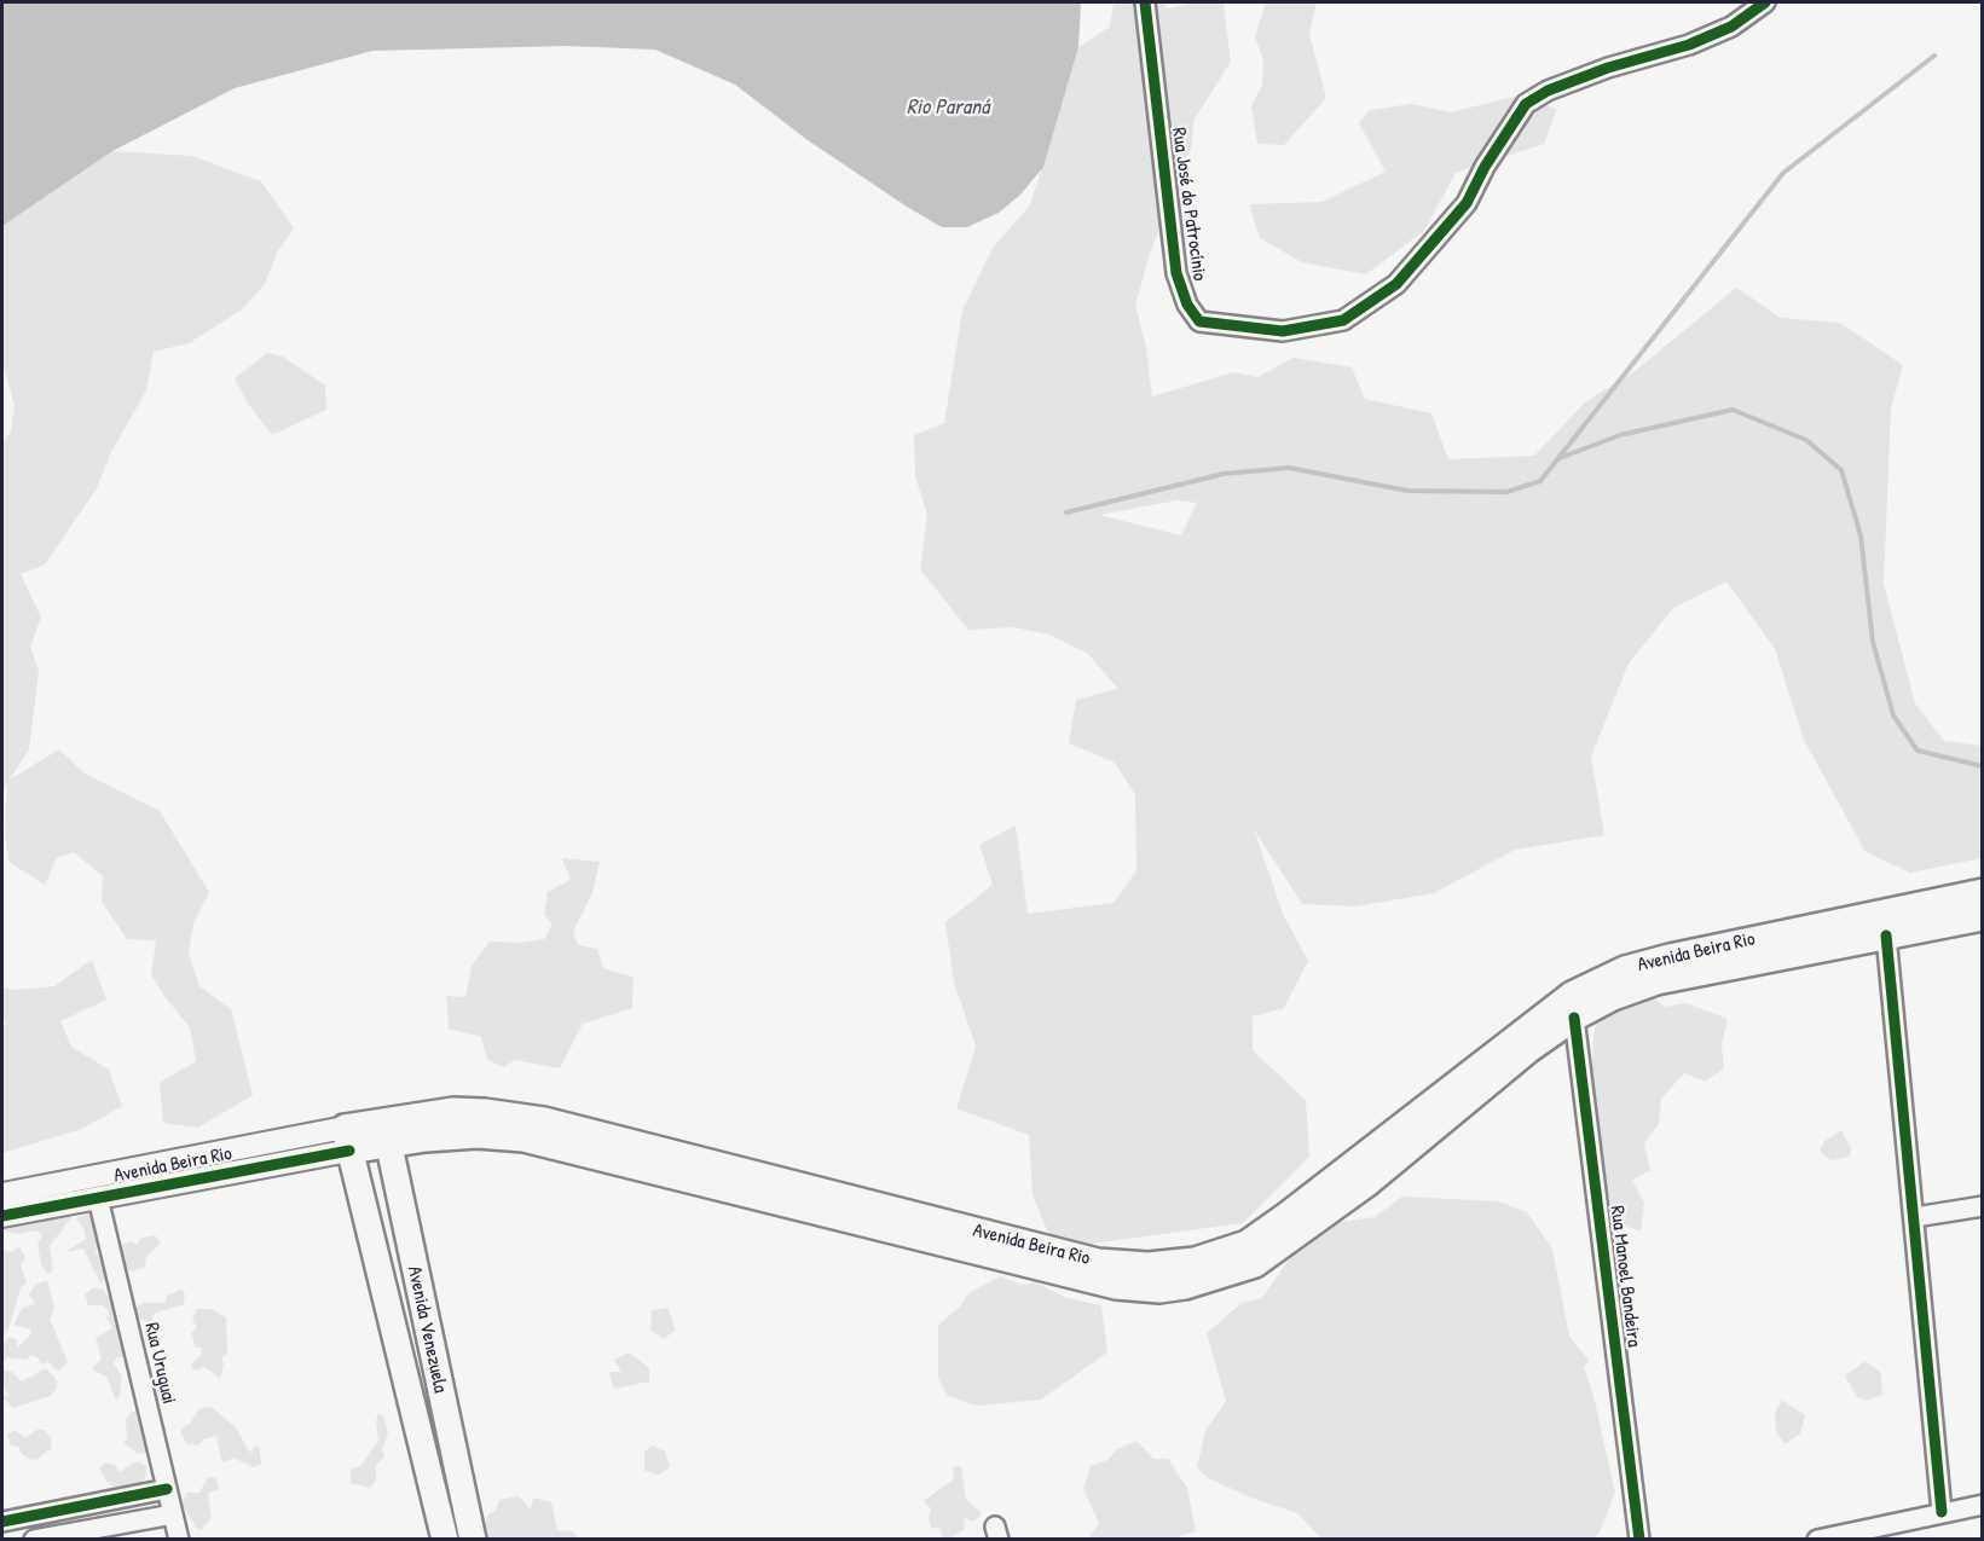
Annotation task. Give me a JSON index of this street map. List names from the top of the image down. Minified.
{"streets":{"main road":["Avenida Beira Rio","Avenida Venezuela"],"street":["Rua José do Patrocínio","Rua Manoel Bandeira","Rua Uruguai"]},"crossings":[["Avenida Beira Rio","Rua Manoel Bandeira"],["Avenida Beira Rio","Avenida Venezuela"],["Avenida Beira Rio","Rua Uruguai"]],"water":["Rio Paraná"]}
